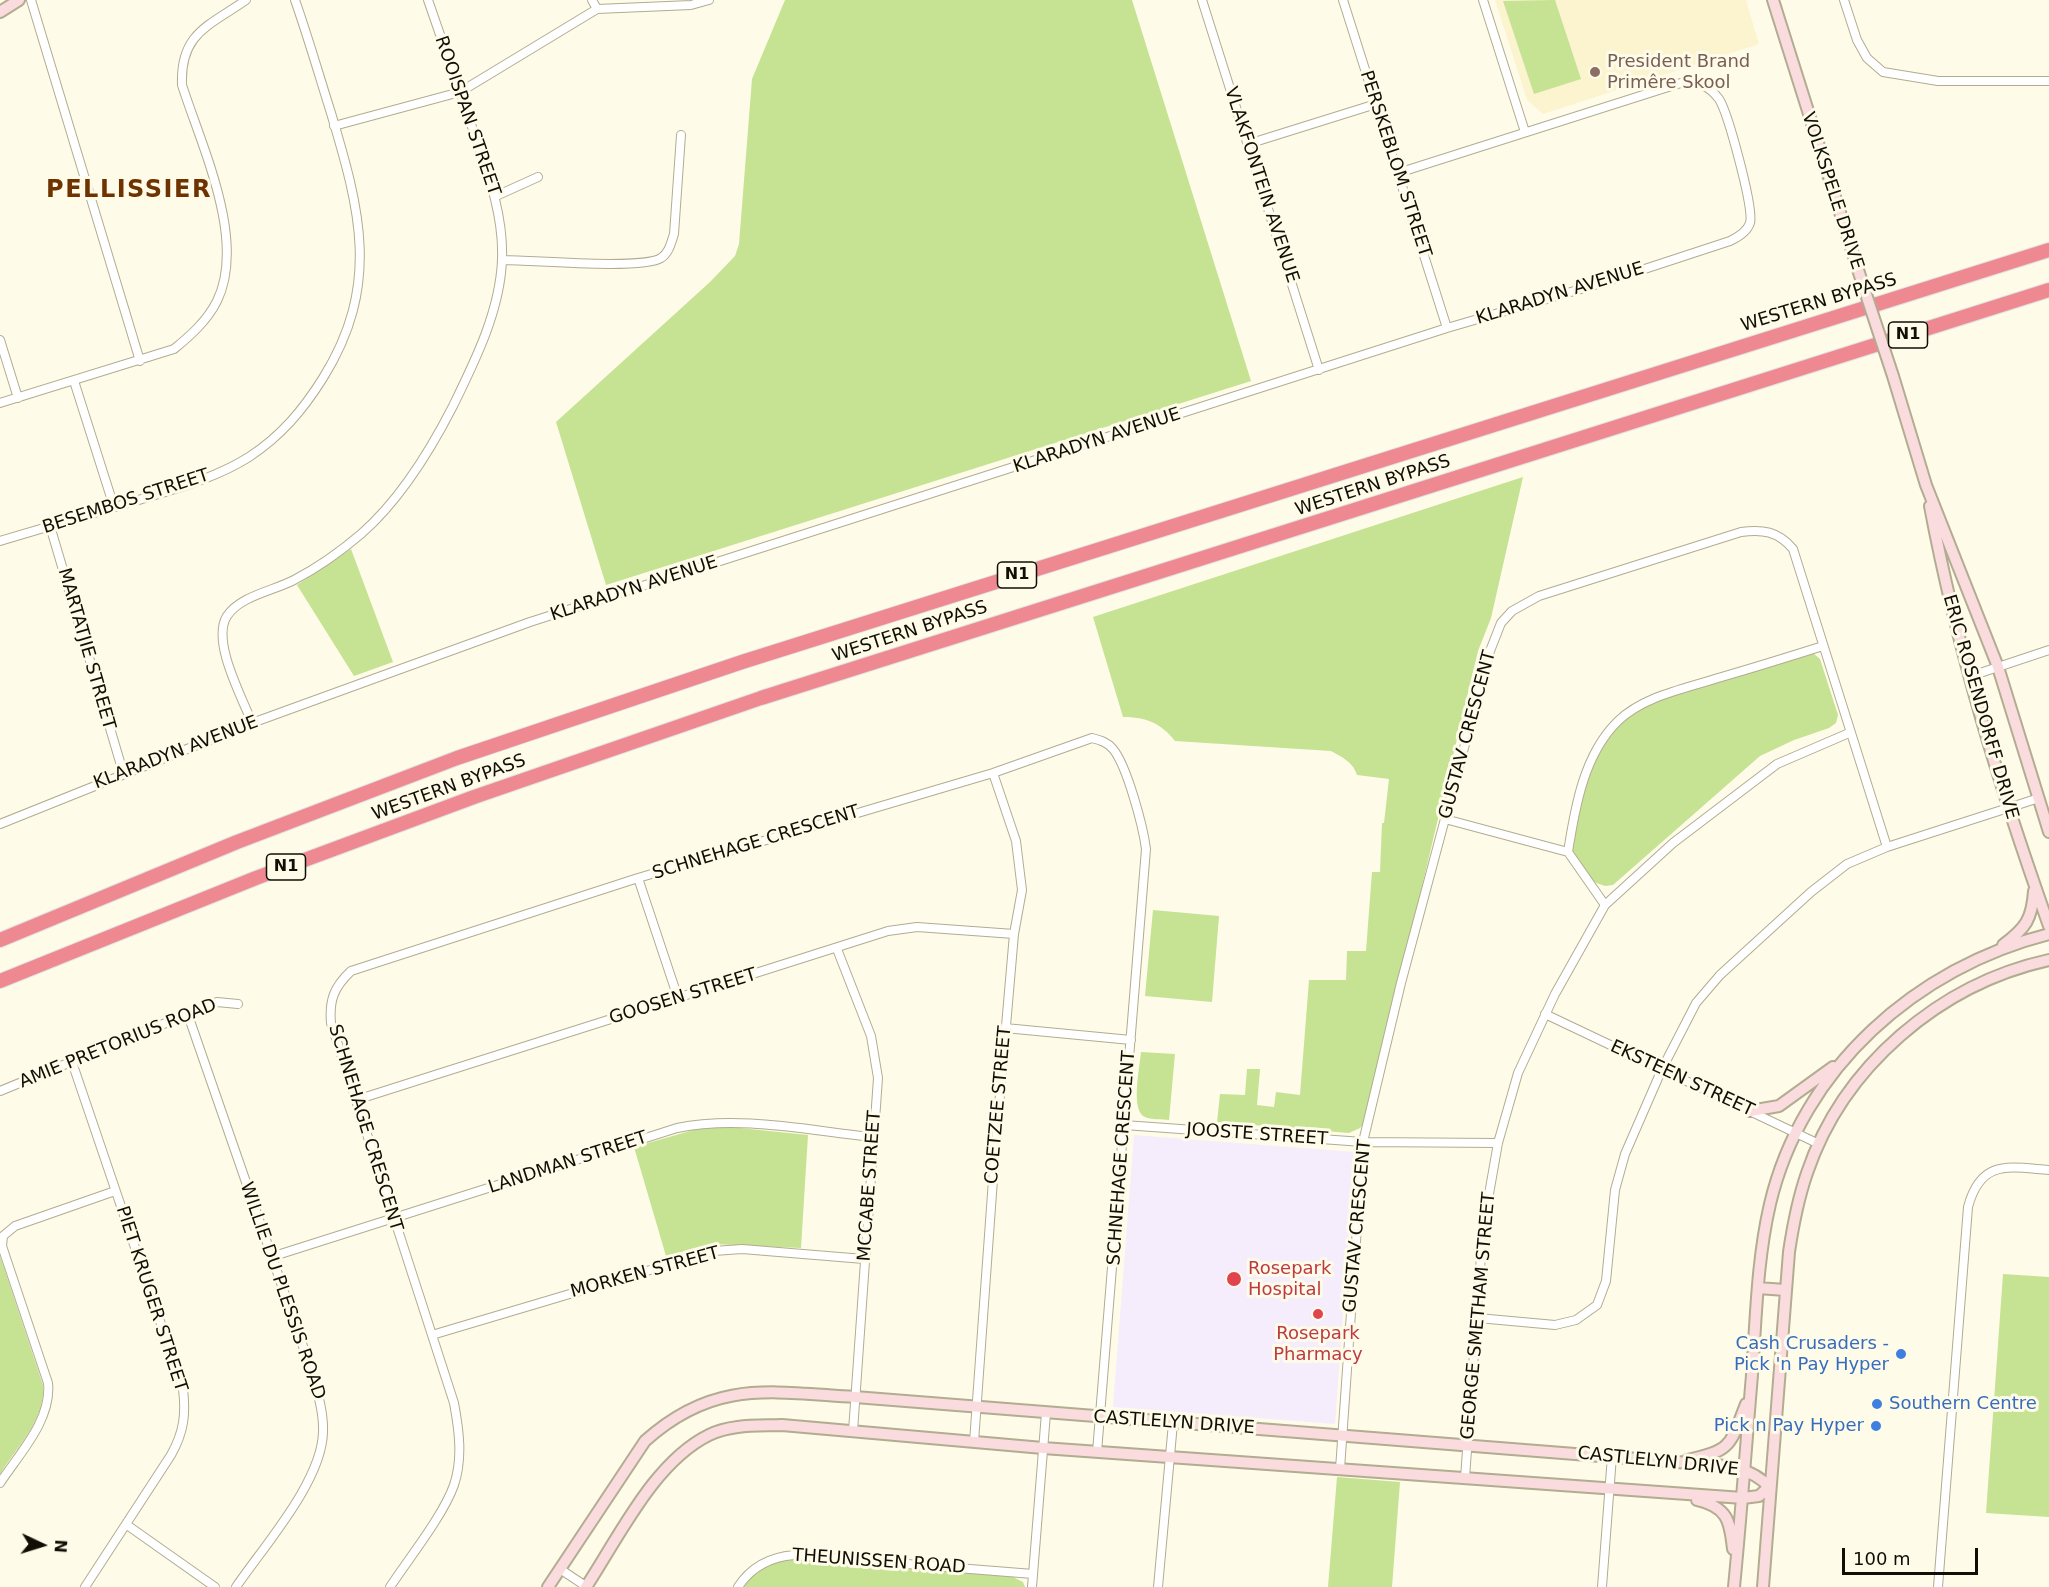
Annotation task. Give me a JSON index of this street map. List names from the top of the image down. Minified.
{"streets":{"highway":["WESTERN BYPASS","N1"],"street":["ROOISPAN STREET","PERSKEBLOM STREET","VLAKFONTEIN AVENUE","VOLKSPELE DRIVE","KLARADYN AVENUE","BESEMBOS STREET","MARTATJIE STREET","ERIC ROSENDORFF DRIVE","GUSTAV CRESCENT","SCHNEHAGE CRESCENT","GOOSEN STREET","AMIE PRETORIUS ROAD","EKSTEEN STREET","COETZEE STREET","JOOSTE STREET","LANDMAN STREET","MCCABE STREET","MORKEN STREET","WILLIE DU PLESSIS ROAD","PIET KRUGER STREET","GEORGE SMETHAM STREET","CASTLELYN DRIVE","THEUNISSEN ROAD"]},"crossings":[["ROOISPAN STREET","KLARADYN AVENUE"],["PERSKEBLOM STREET","KLARADYN AVENUE"],["VLAKFONTEIN AVENUE","KLARADYN AVENUE"],["VOLKSPELE DRIVE","ERIC ROSENDORFF DRIVE"],["KLARADYN AVENUE","MARTATJIE STREET"],["BESEMBOS STREET","MARTATJIE STREET"],["GUSTAV CRESCENT","JOOSTE STREET"],["GUSTAV CRESCENT","GEORGE SMETHAM STREET"],["GUSTAV CRESCENT","CASTLELYN DRIVE"],["SCHNEHAGE CRESCENT","GOOSEN STREET"],["SCHNEHAGE CRESCENT","COETZEE STREET"],["SCHNEHAGE CRESCENT","JOOSTE STREET"],["SCHNEHAGE CRESCENT","LANDMAN STREET"],["SCHNEHAGE CRESCENT","MORKEN STREET"],["SCHNEHAGE CRESCENT","CASTLELYN DRIVE"],["GOOSEN STREET","COETZEE STREET"],["GOOSEN STREET","MCCABE STREET"],["AMIE PRETORIUS ROAD","WILLIE DU PLESSIS ROAD"],["AMIE PRETORIUS ROAD","PIET KRUGER STREET"],["EKSTEEN STREET","GEORGE SMETHAM STREET"],["COETZEE STREET","CASTLELYN DRIVE"],["JOOSTE STREET","GEORGE SMETHAM STREET"],["LANDMAN STREET","MCCABE STREET"],["LANDMAN STREET","WILLIE DU PLESSIS ROAD"],["MCCABE STREET","MORKEN STREET"],["MCCABE STREET","CASTLELYN DRIVE"],["GEORGE SMETHAM STREET","CASTLELYN DRIVE"]],"districts":["PELLISSIER"],"places":["President Brand Primêre Skool","Rosepark Hospital","Rosepark Pharmacy","Cash Crusaders - Pick 'n Pay Hyper","Southern Centre","Pick n Pay Hyper"],"scale_bar":"100 m","north":"right"}
